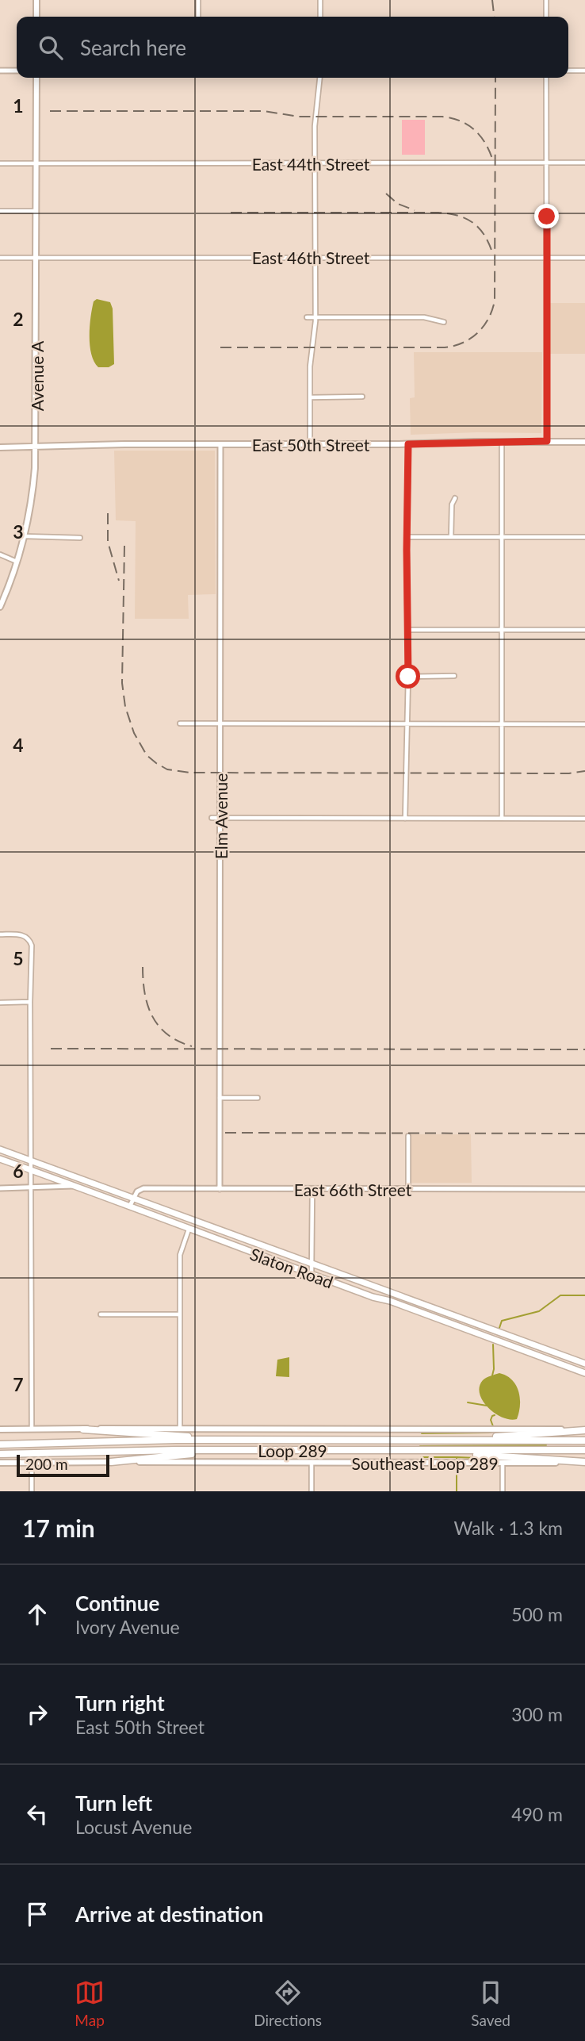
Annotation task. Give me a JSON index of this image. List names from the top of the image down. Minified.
{"streets":{"highway":["Slaton Road","Loop 289"],"main road":["Avenue A","East 50th Street","Southeast Loop 289"],"street":["East 44th Street","East 46th Street","Elm Avenue","East 66th Street"]},"crossings":[["East 44th Street","Avenue A"],["East 46th Street","Avenue A"],["Avenue A","East 50th Street"],["East 50th Street","Elm Avenue"],["Elm Avenue","East 66th Street"],["East 66th Street","Slaton Road"]],"scale_bar":"200 m","page":{"search":"Search here","scale":"200 m","heading":["17 min","Walk · 1.3 km"],"list":[["Continue","Ivory Avenue","500 m"],["Turn right","East 50th Street","300 m"],["Turn left","Locust Avenue","490 m"],"Arrive at destination"],"nav":["Map","Directions","Saved"]},"grid":{"rows":["1","2","3","4","5","6","7"]}}
